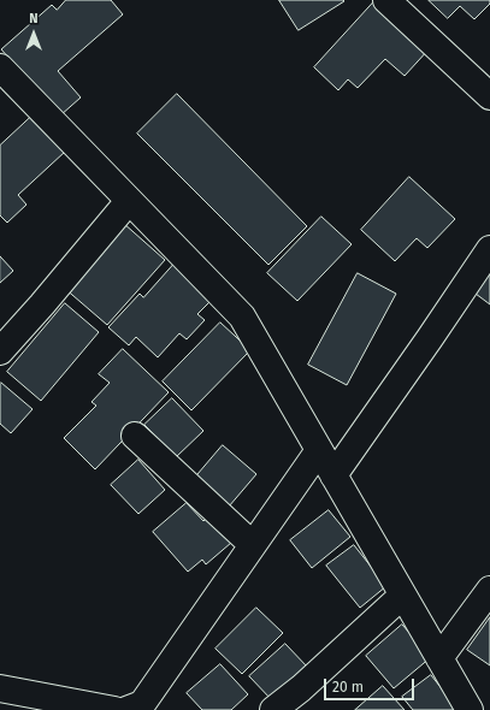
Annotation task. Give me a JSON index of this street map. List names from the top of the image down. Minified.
{"scale_bar":"20 m","north":"top"}
